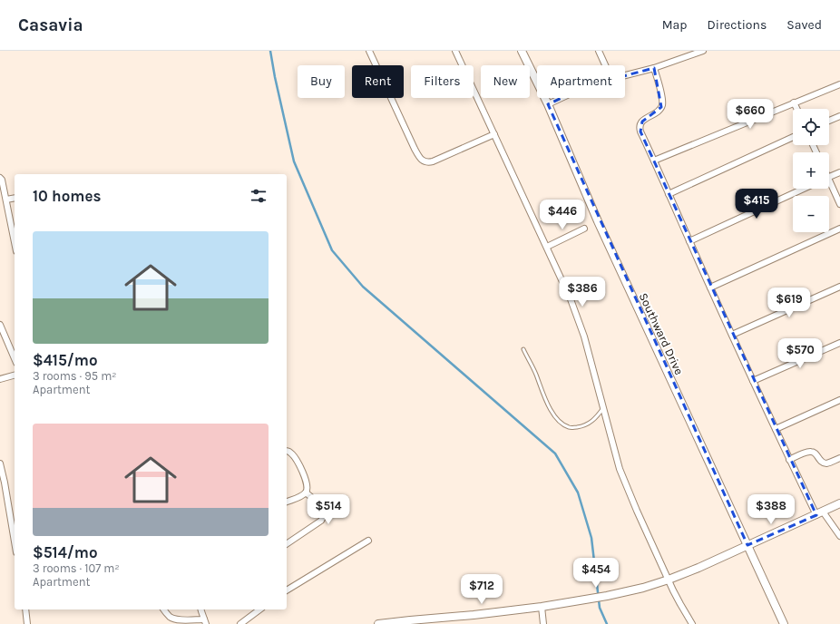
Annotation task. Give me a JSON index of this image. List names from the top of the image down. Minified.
{"streets":{"main road":["Southward Drive"]},"page":{"header":"Casavia","nav":["Map","Directions","Saved"],"chip":["Buy","Rent","Filters","New","Apartment"],"price":["$660","$415","$446","$386","$619","$570","$514","$388","$454","$712"],"map_buttons":["+","−"],"heading":"10 homes","list":[{"name":"$415/mo","note":"3 rooms · 95 m² · Apartment"},{"name":"$514/mo","note":"3 rooms · 107 m² · Apartment"}]}}
